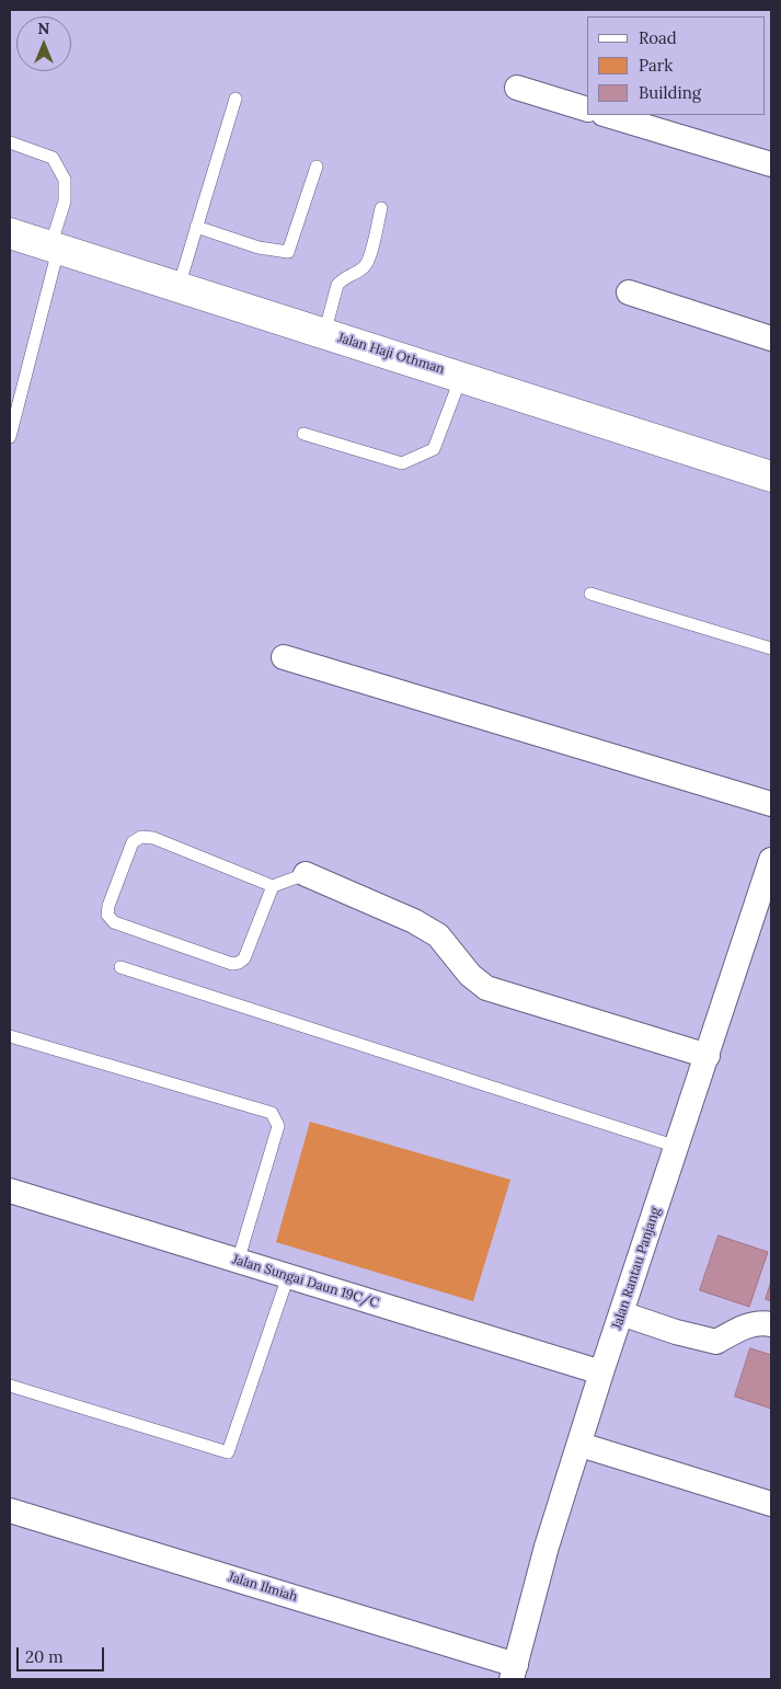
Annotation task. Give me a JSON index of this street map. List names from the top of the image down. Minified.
{"streets":{"street":["Jalan Haji Othman","Jalan Rantau Panjang","Jalan Sungai Daun 19C/C","Jalan Ilmiah"]},"crossings":[["Jalan Rantau Panjang","Jalan Sungai Daun 19C/C"],["Jalan Rantau Panjang","Jalan Ilmiah"]],"legend":["Road","Park","Building"],"scale_bar":"20 m","north":"top"}
